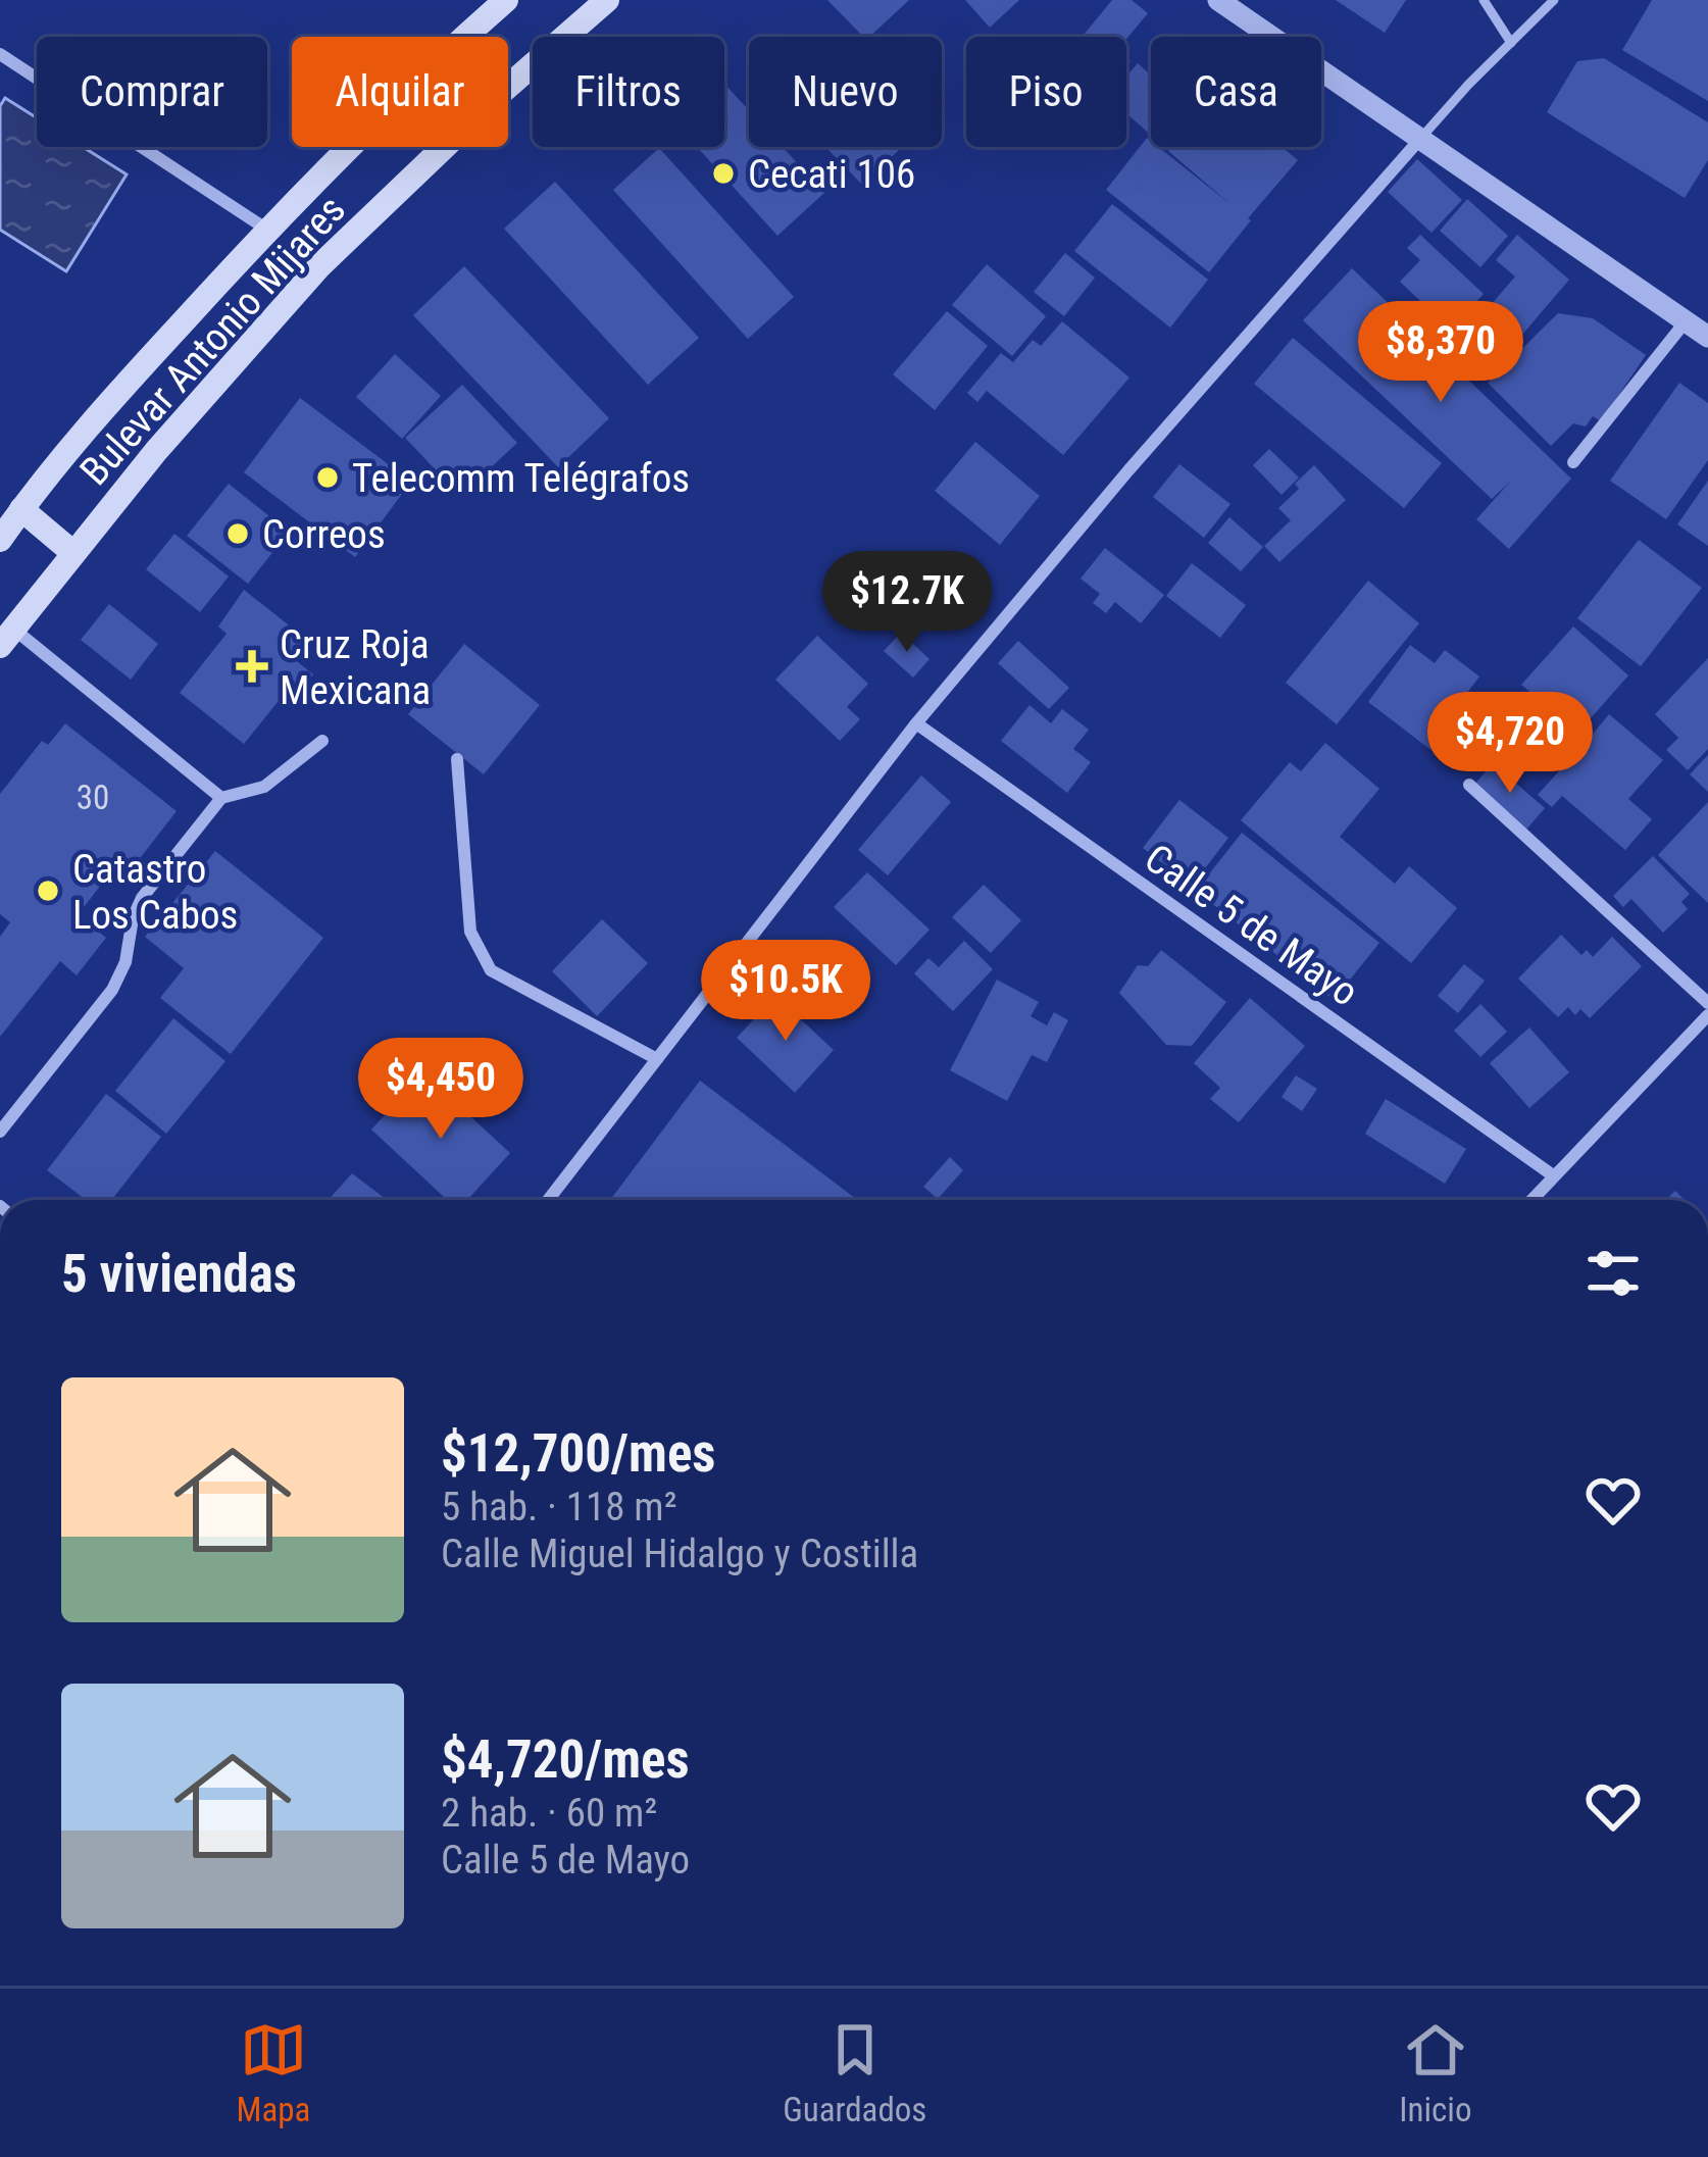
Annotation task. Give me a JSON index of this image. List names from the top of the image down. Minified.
{"streets":{"main road":["Bulevar Antonio Mijares"],"street":["Calle 5 de Mayo"]},"places":{"other":["Cecati 106","Telecomm Telégrafos","Correos","Catastro Los Cabos"],"health":["Cruz Roja Mexicana"]},"house_numbers":["30"],"page":{"chip":["Comprar","Alquilar","Filtros","Nuevo","Piso","Casa"],"price":["$8,370","$12.7K","$4,720","$10.5K","$4,450"],"heading":"5 viviendas","list":[{"name":"$12,700/mes","note":"5 hab. · 118 m² · Calle Miguel Hidalgo y Costilla"},{"name":"$4,720/mes","note":"2 hab. · 60 m² · Calle 5 de Mayo"}],"tabs":["Mapa","Guardados","Inicio"]}}
